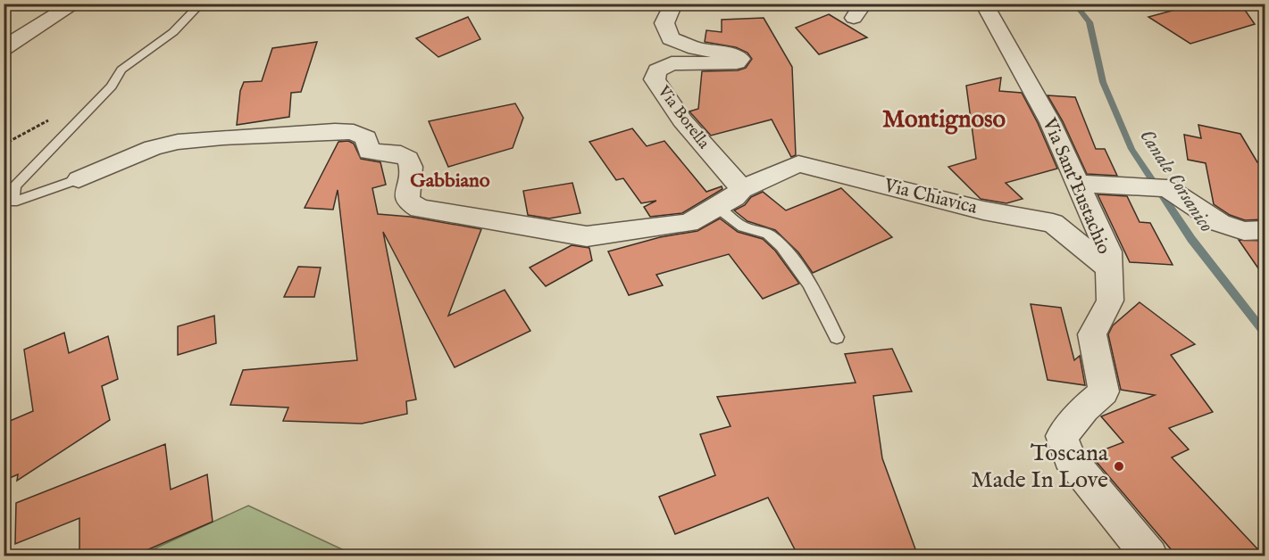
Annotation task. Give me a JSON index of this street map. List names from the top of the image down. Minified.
{"streets":{"street":["Via Borella","Via Sant'Eustachio","Via Chiavica"]},"crossings":[["Via Borella","Via Chiavica"],["Via Sant'Eustachio","Via Chiavica"]],"districts":["Montignoso","Gabbiano"],"water":["Canale Corsanico"],"places":["Toscana Made In Love"]}
